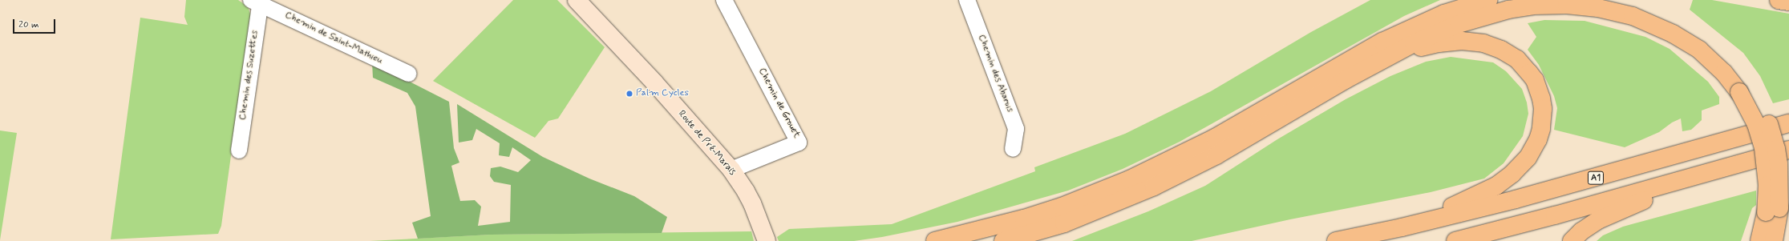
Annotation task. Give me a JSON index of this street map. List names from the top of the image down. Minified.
{"streets":{"highway":["A1"],"street":["Chemin de Saint-Mathieu","Chemin des Abarois","Chemin des Suzettes","Chemin de Grouet","Route de Pré-Marais"]},"crossings":[["Chemin de Saint-Mathieu","Chemin des Suzettes"],["Chemin de Grouet","Route de Pré-Marais"]],"places":["Palm Cycles"],"scale_bar":"20 m"}
